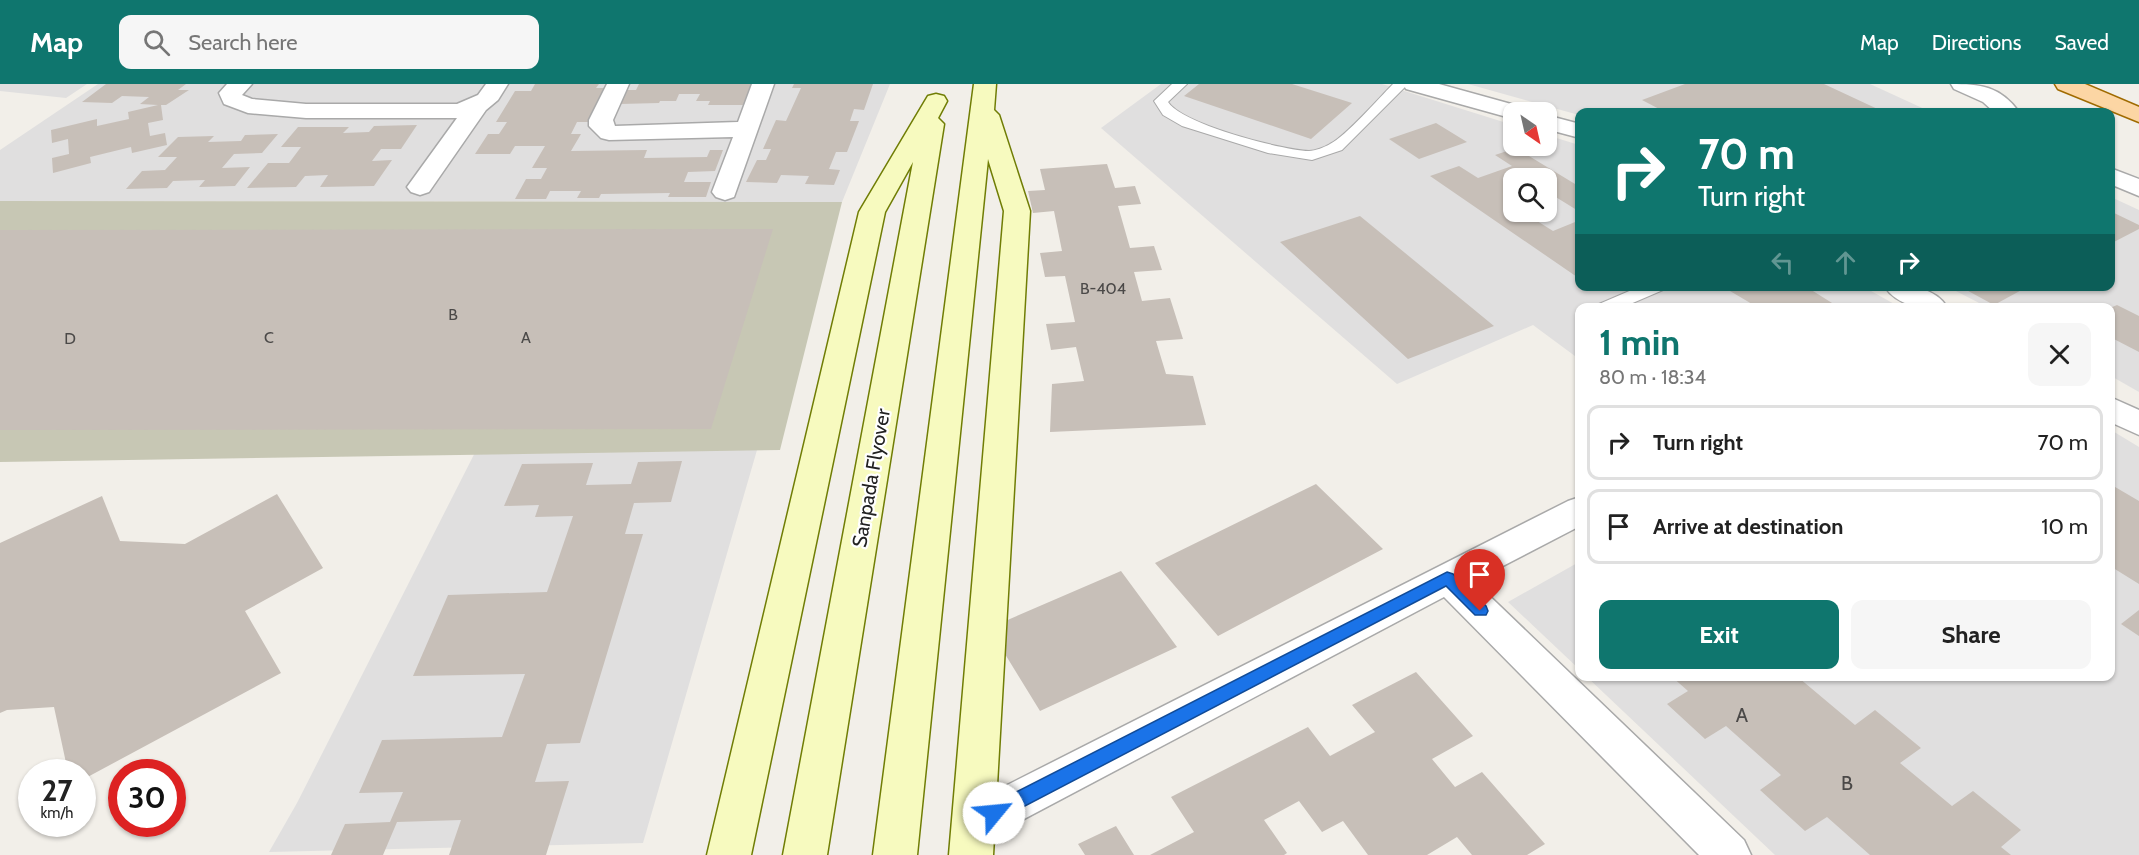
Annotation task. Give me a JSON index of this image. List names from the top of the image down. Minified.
{"streets":{"main road":["Sanpada Flyover"]},"house_numbers":["B-404","B","C","A","D","A","B"],"north":"bottom right","page":{"header":"Map","search":"Search here","nav":["Map","Directions","Saved"],"turn":["70 m","Turn right"],"heading":["1 min","80 m · 18:34"],"list":[{"name":"Turn right","value":"70 m"},{"name":"Arrive at destination","value":"10 m"}],"buttons":["Exit","Share"],"speed":"27 km/h","limit":"30"}}
